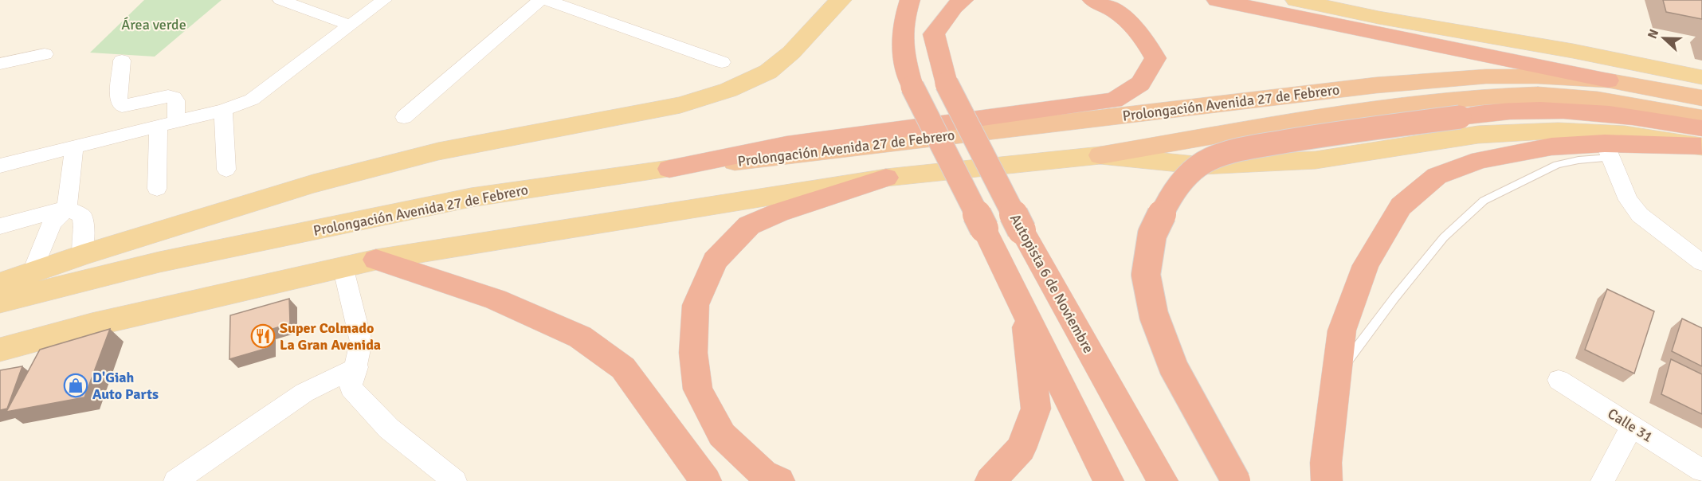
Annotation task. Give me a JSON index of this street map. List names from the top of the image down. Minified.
{"streets":{"highway":["Prolongación Avenida 27 de Febrero","Autopista 6 de Noviembre"],"street":["Calle 31"]},"parks":["Área verde"],"places":{"restaurant":["Super Colmado La Gran Avenida"],"shop":["D'Giah Auto Parts"]},"north":"left"}
